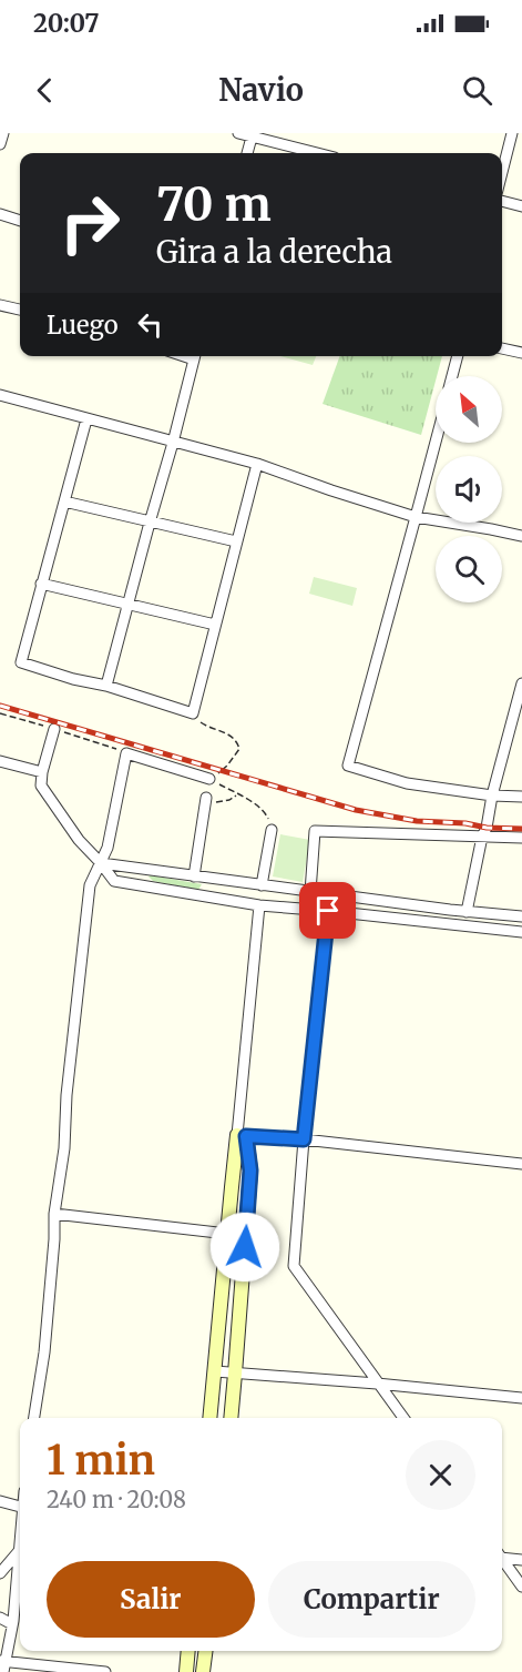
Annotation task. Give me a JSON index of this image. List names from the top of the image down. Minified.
{"north":"top left","page":{"status":"20:07","header":"Navio","turn":["70 m","Gira a la derecha"],"then":"Luego","heading":["1 min","240 m · 20:08"],"buttons":["Salir","Compartir"]}}
